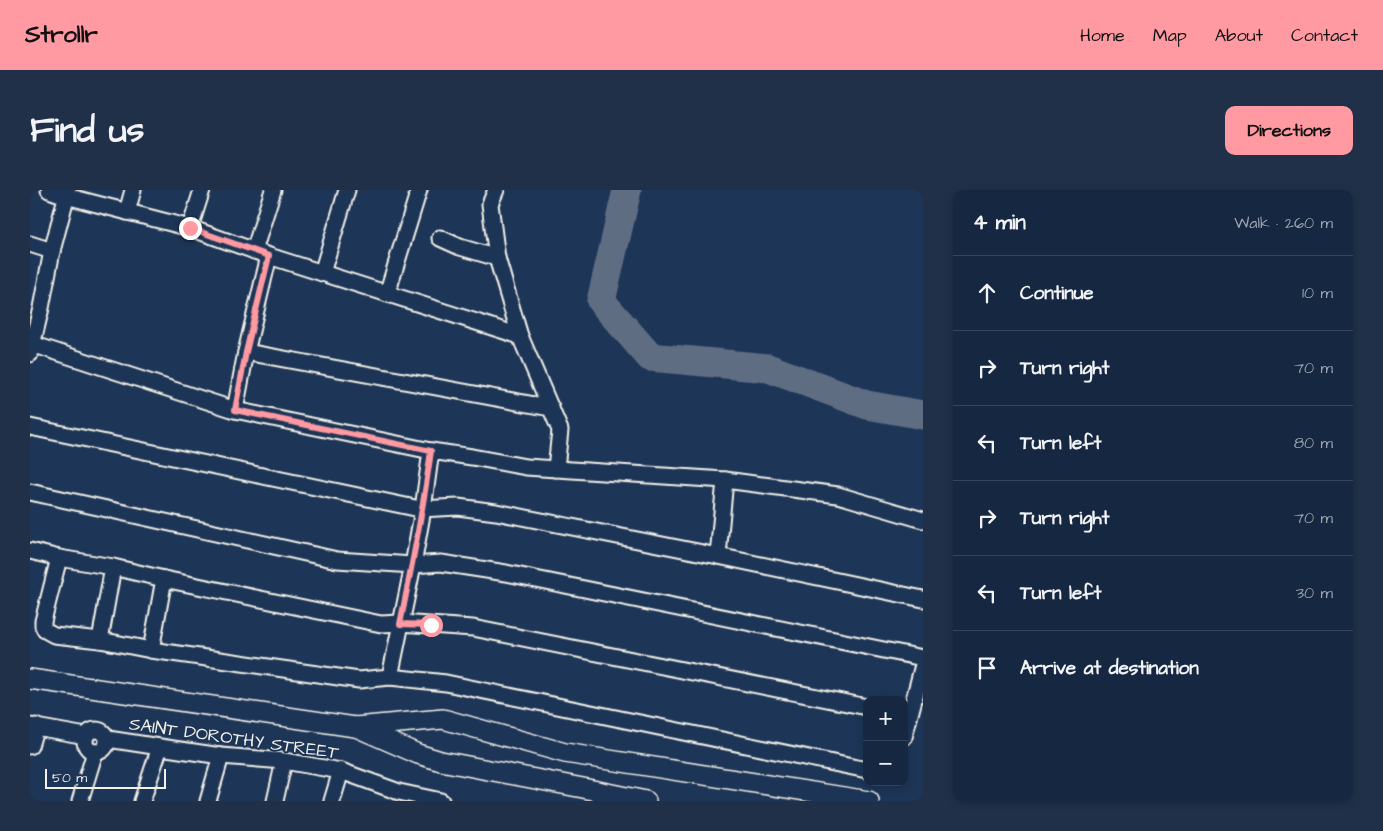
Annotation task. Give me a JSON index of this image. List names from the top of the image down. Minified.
{"streets":{"street":["SAINT DOROTHY STREET"]},"scale_bar":"50 m","page":{"header":"Strollr","nav":["Home","Map","About","Contact"],"title":"Find us","buttons":"Directions","heading":["4 min","Walk · 260 m"],"list":[["Continue","10 m"],["Turn right","70 m"],["Turn left","80 m"],["Turn right","70 m"],["Turn left","30 m"],"Arrive at destination"],"map_buttons":["+","−"],"scale":"50 m"}}
